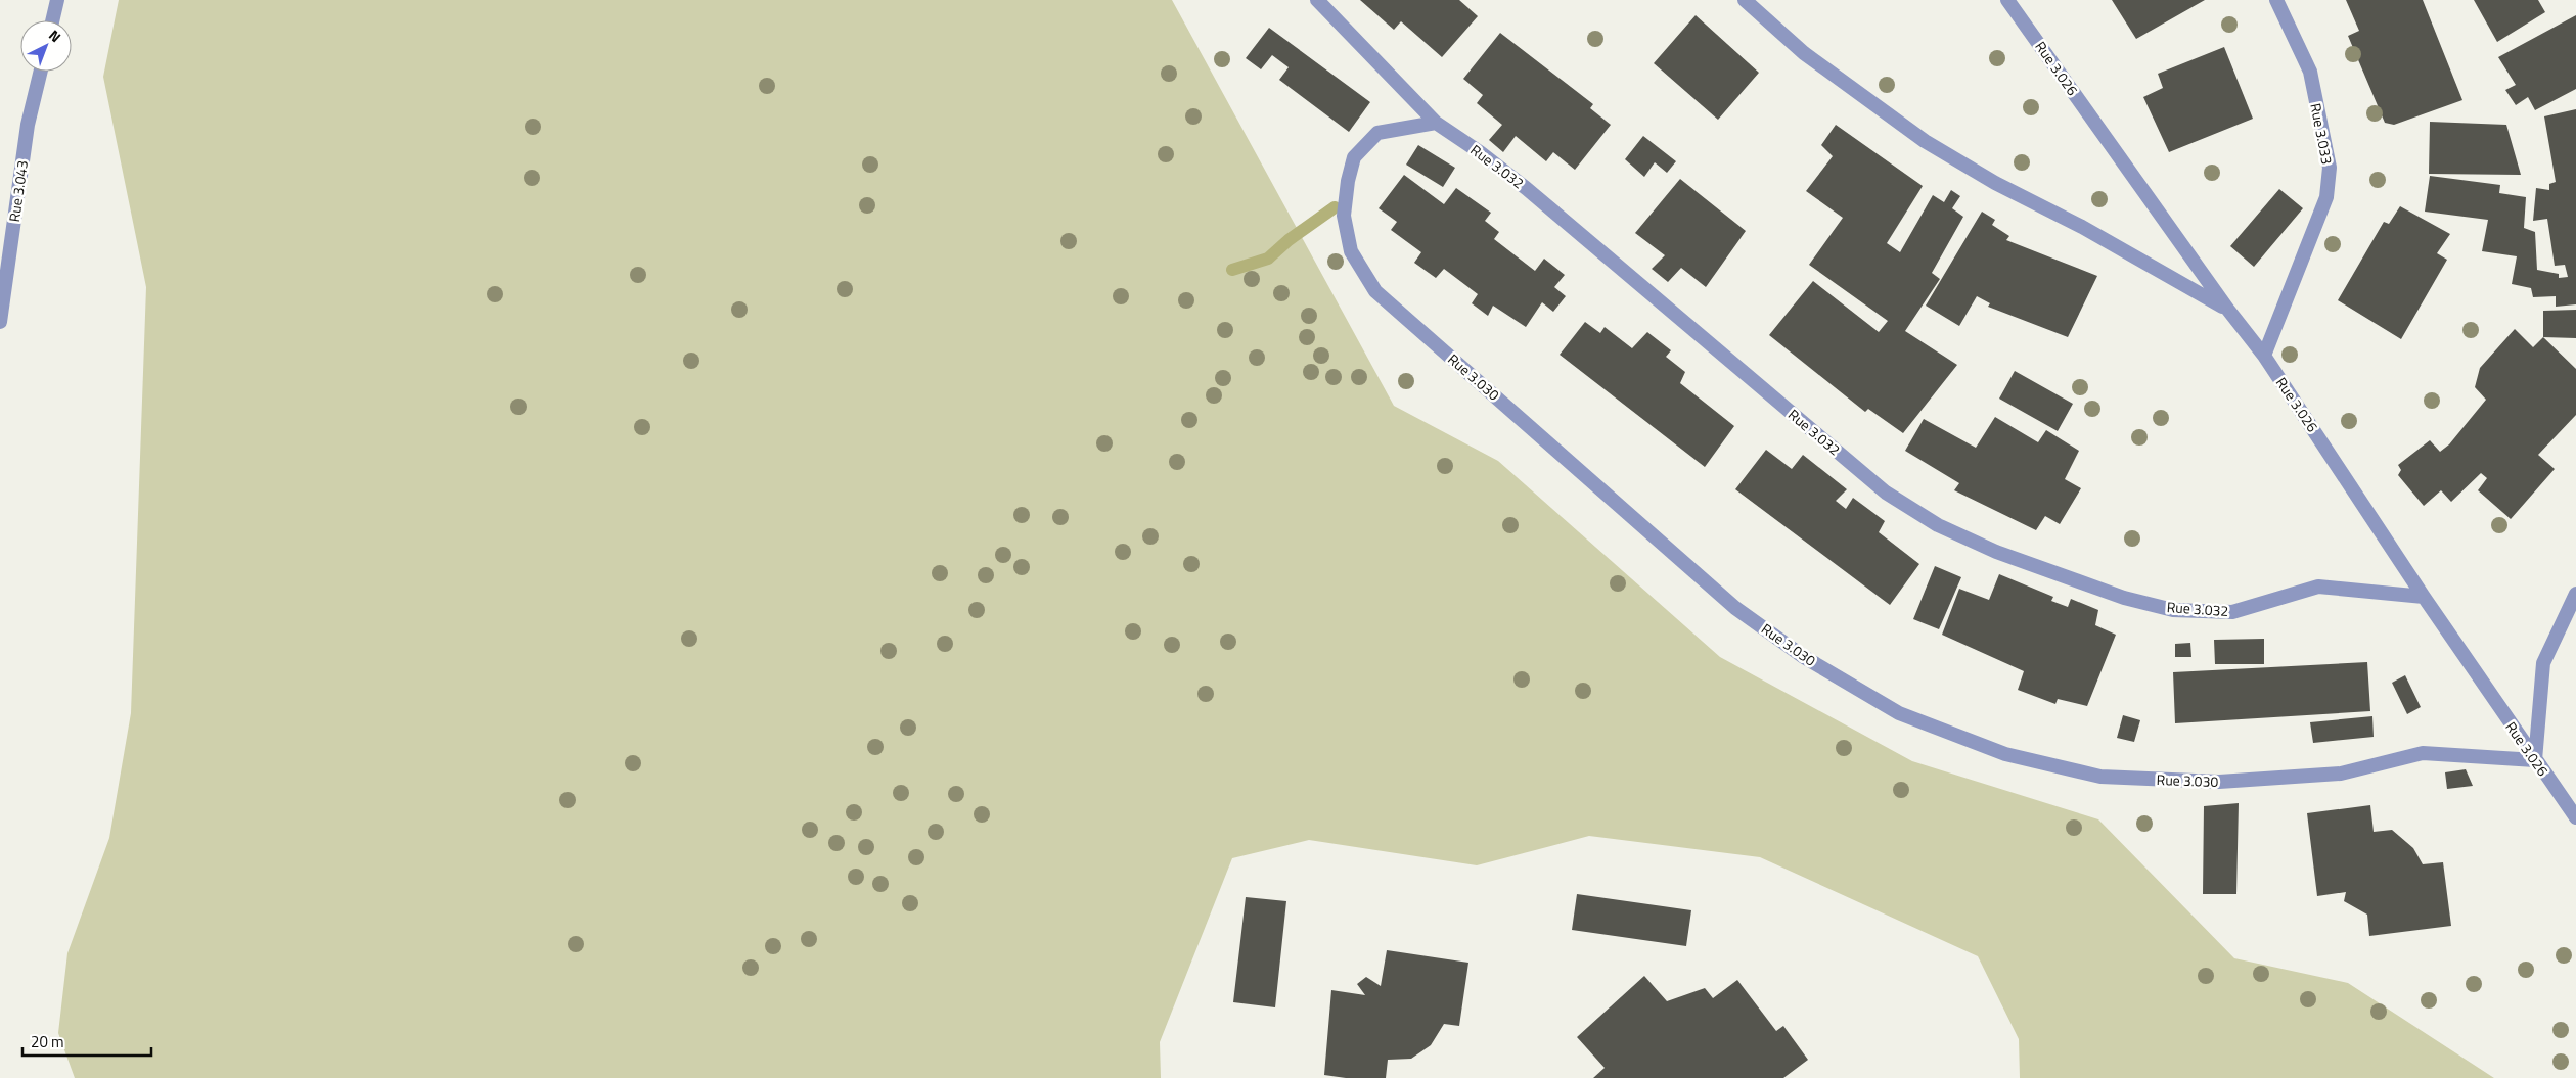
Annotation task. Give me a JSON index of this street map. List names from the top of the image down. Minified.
{"streets":{"street":["Rue 3.026","Rue 3.033","Rue 3.032","Rue 3.043","Rue 3.030"]},"crossings":[["Rue 3.026","Rue 3.033"],["Rue 3.026","Rue 3.032"],["Rue 3.026","Rue 3.030"],["Rue 3.032","Rue 3.030"]],"scale_bar":"20 m","north":"top right"}
